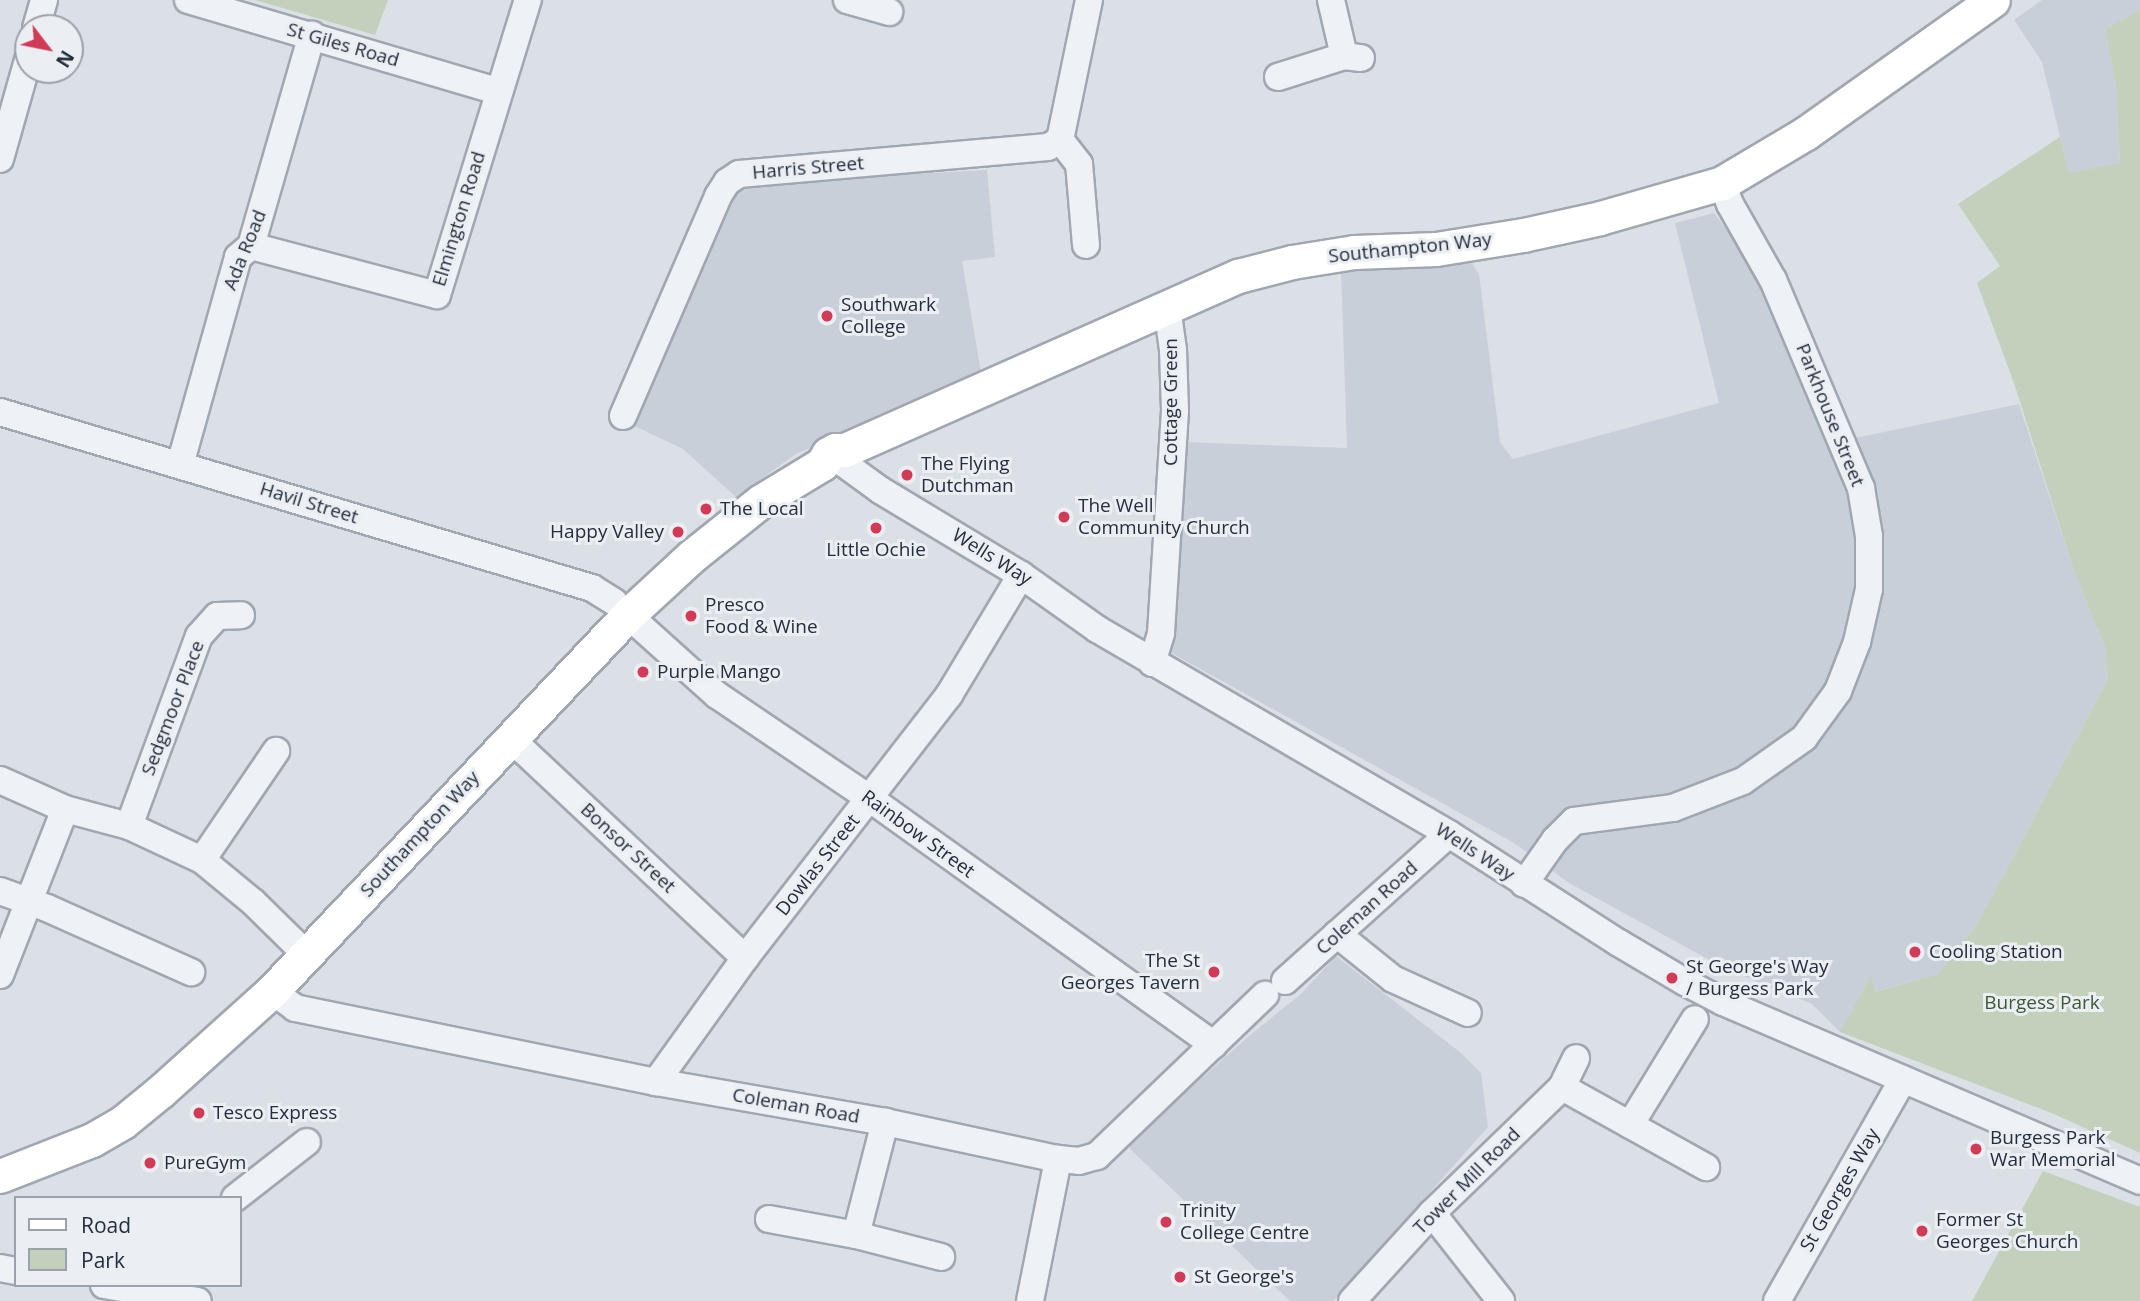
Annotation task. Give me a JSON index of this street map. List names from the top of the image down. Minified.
{"streets":{"main road":["Southampton Way"],"street":["St Giles Road","Harris Street","Elmington Road","Ada Road","Cottage Green","Parkhouse Street","Havil Street","Wells Way","Sedgmoor Place","Rainbow Street","Bonsor Street","Dowlas Street","Coleman Road","Tower Mill Road","St Georges Way"]},"crossings":[["St Giles Road","Elmington Road"],["St Giles Road","Ada Road"],["Elmington Road","Ada Road"],["Southampton Way","Cottage Green"],["Southampton Way","Parkhouse Street"],["Southampton Way","Havil Street"],["Southampton Way","Wells Way"],["Southampton Way","Rainbow Street"],["Southampton Way","Bonsor Street"],["Southampton Way","Coleman Road"],["Ada Road","Havil Street"],["Cottage Green","Wells Way"],["Parkhouse Street","Wells Way"],["Havil Street","Rainbow Street"],["Wells Way","Dowlas Street"],["Wells Way","Coleman Road"],["Wells Way","St Georges Way"],["Rainbow Street","Dowlas Street"],["Rainbow Street","Coleman Road"],["Bonsor Street","Dowlas Street"],["Dowlas Street","Coleman Road"]],"parks":["Burgess Park"],"places":["Southwark College","The Flying Dutchman","The Local","The Well Community Church","Little Ochie","Happy Valley","Presco Food & Wine","Purple Mango","Cooling Station","The St Georges Tavern","St George's Way / Burgess Park","Tesco Express","Burgess Park War Memorial","PureGym","Trinity College Centre","Former St Georges Church","St George's"],"legend":["Road","Park"],"north":"bottom right"}
